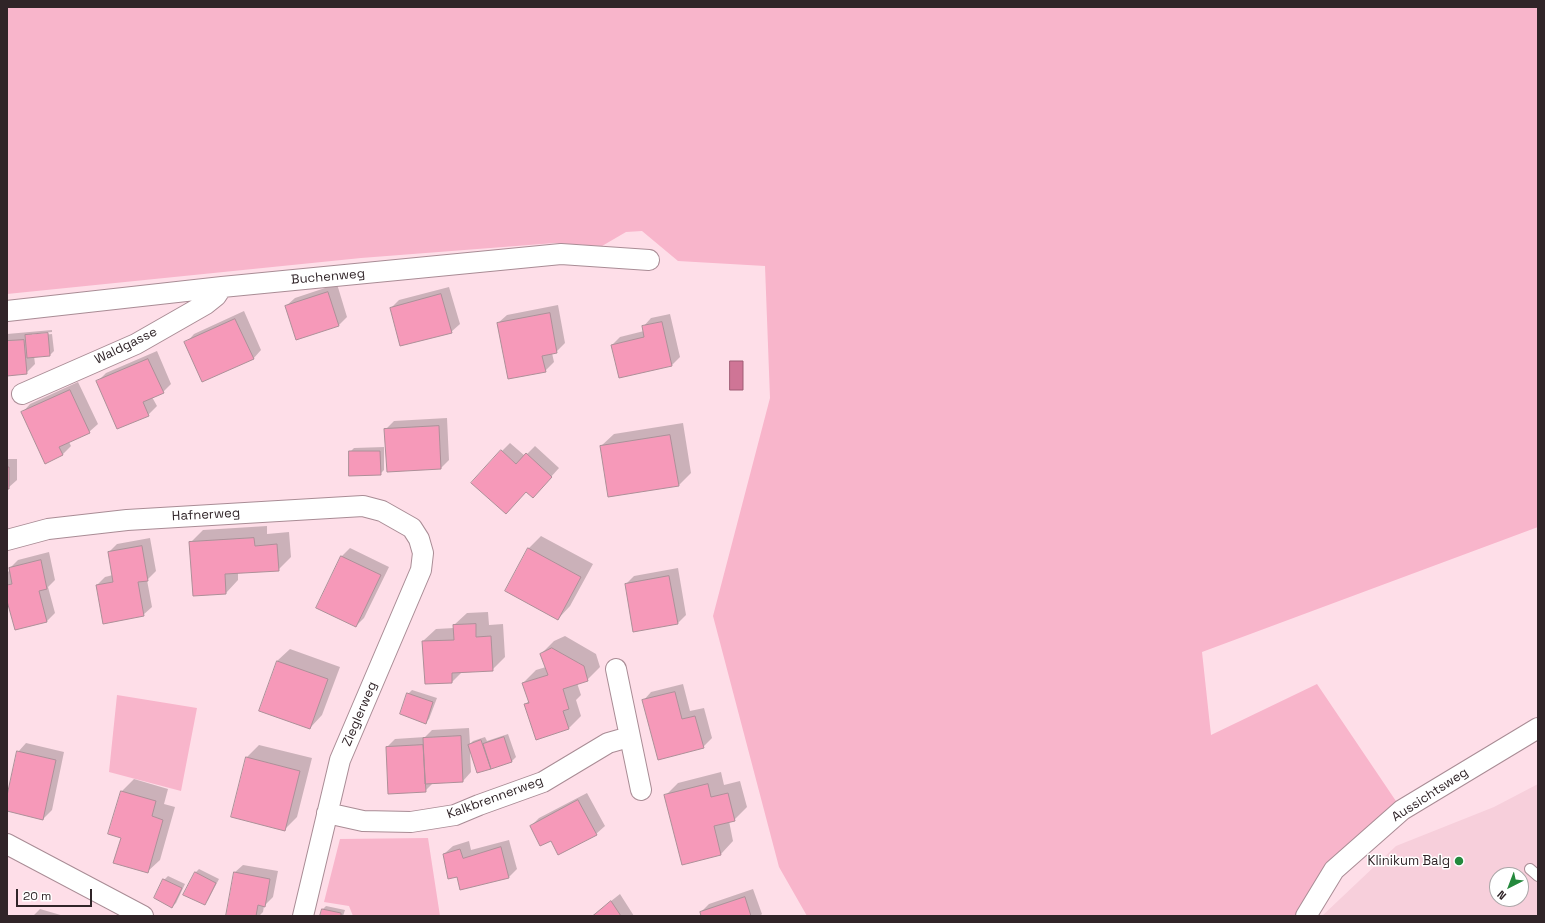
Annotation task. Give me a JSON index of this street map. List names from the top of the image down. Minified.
{"streets":{"street":["Buchenweg","Waldgasse","Hafnerweg","Zieglerweg","Aussichtsweg","Kalkbrennerweg"]},"crossings":[["Buchenweg","Waldgasse"],["Hafnerweg","Zieglerweg"],["Zieglerweg","Kalkbrennerweg"]],"places":["Klinikum Balg"],"scale_bar":"20 m","north":"bottom left"}
